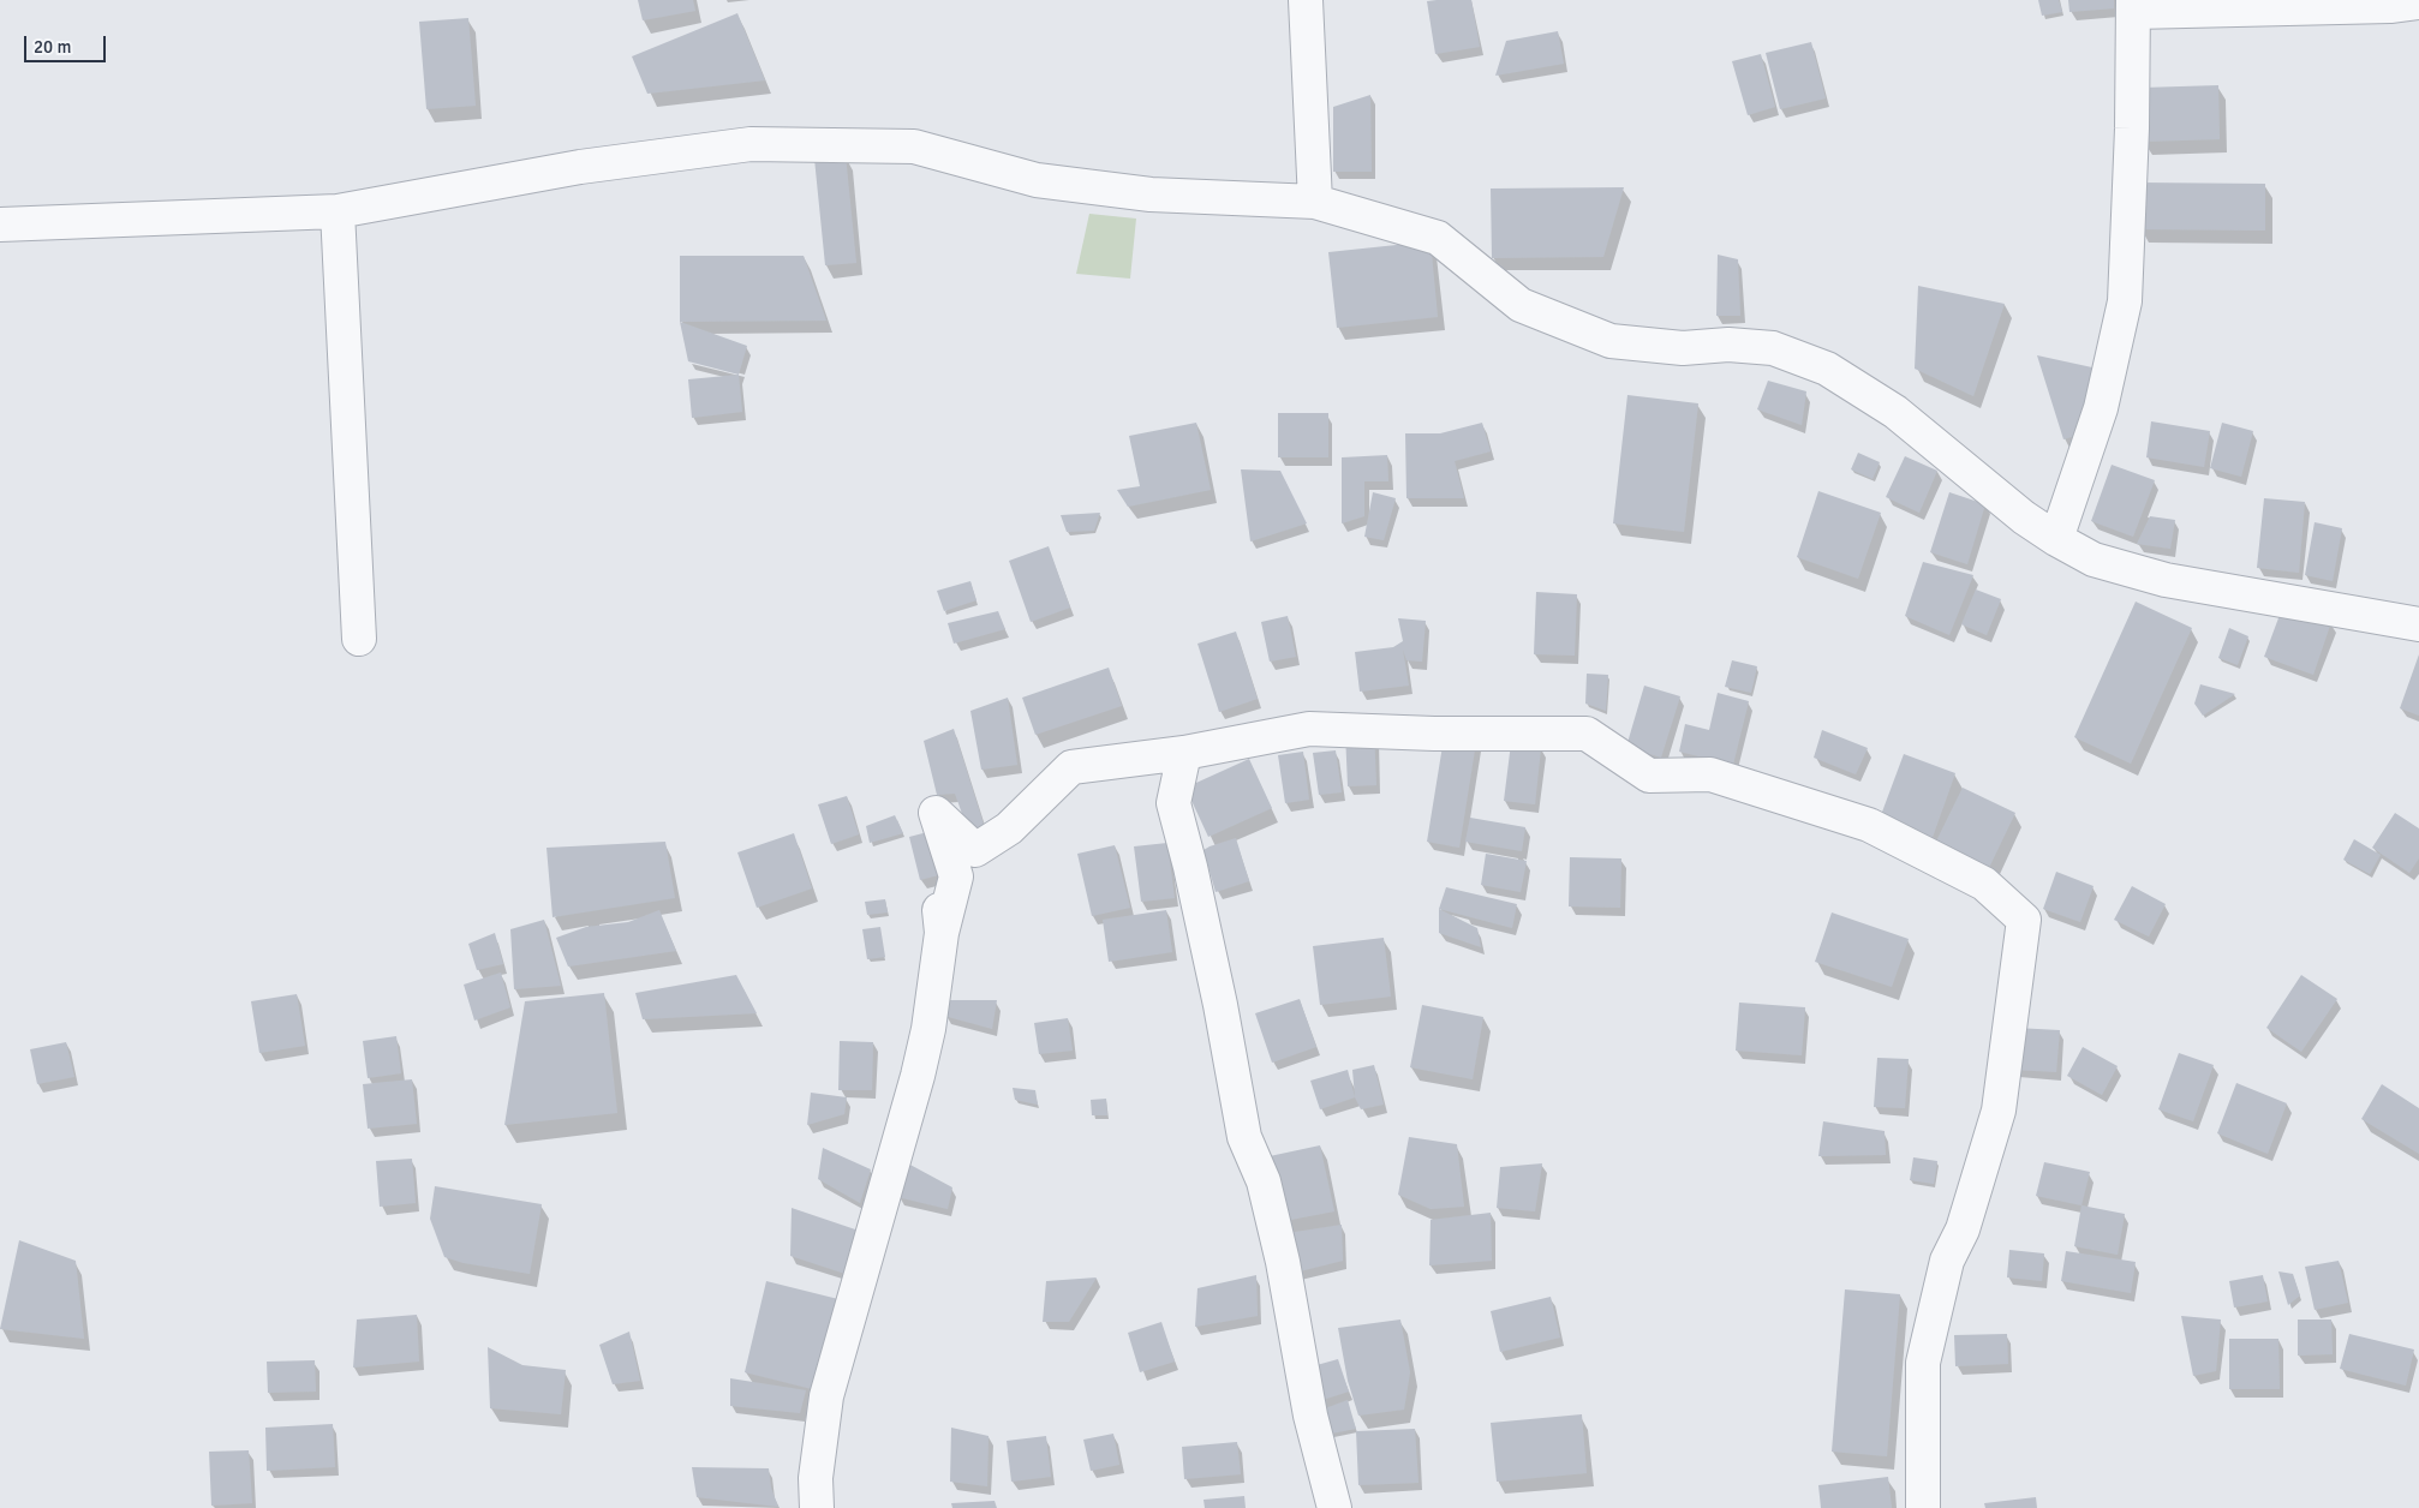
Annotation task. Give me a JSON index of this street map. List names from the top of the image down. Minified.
{"scale_bar":"20 m"}
